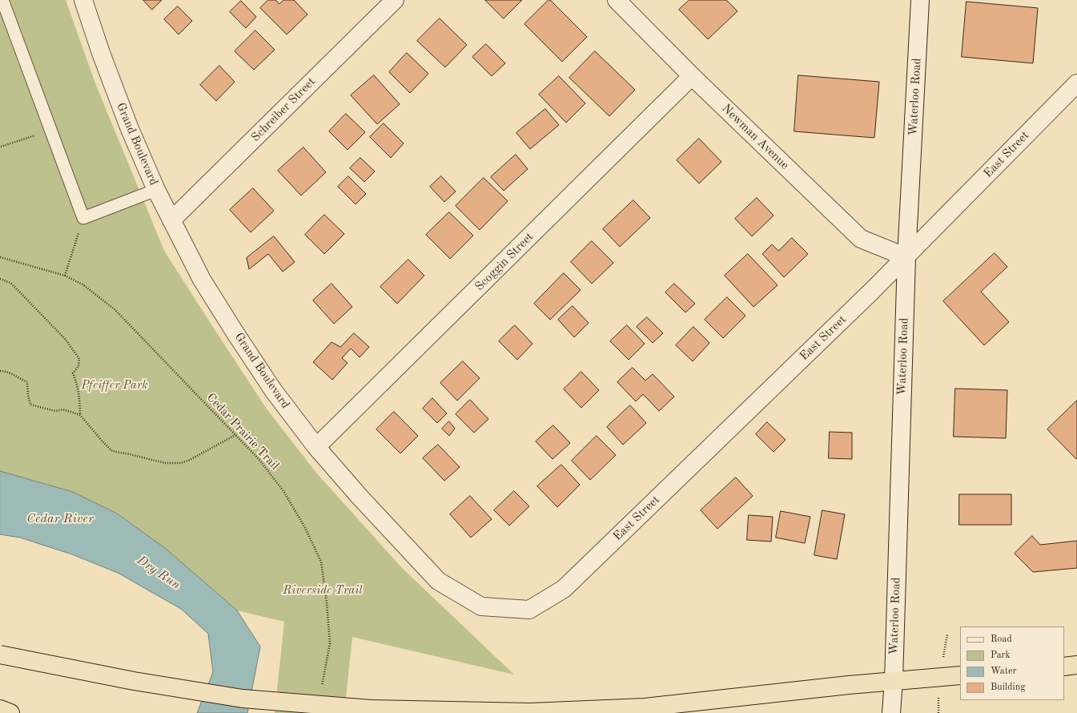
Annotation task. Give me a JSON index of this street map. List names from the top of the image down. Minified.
{"streets":{"street":["Waterloo Road","Schreiber Street","Newman Avenue","Grand Boulevard","East Street","Scoggin Street"],"path":["Cedar Prairie Trail"]},"crossings":[["Waterloo Road","Newman Avenue"],["Waterloo Road","East Street"],["Schreiber Street","Grand Boulevard"],["Newman Avenue","East Street"],["Newman Avenue","Scoggin Street"],["Grand Boulevard","East Street"],["Grand Boulevard","Scoggin Street"]],"water":["Cedar River","Dry Run"],"parks":["Pfeiffer Park","Riverside Trail"],"legend":["Road","Park","Water","Building"]}
